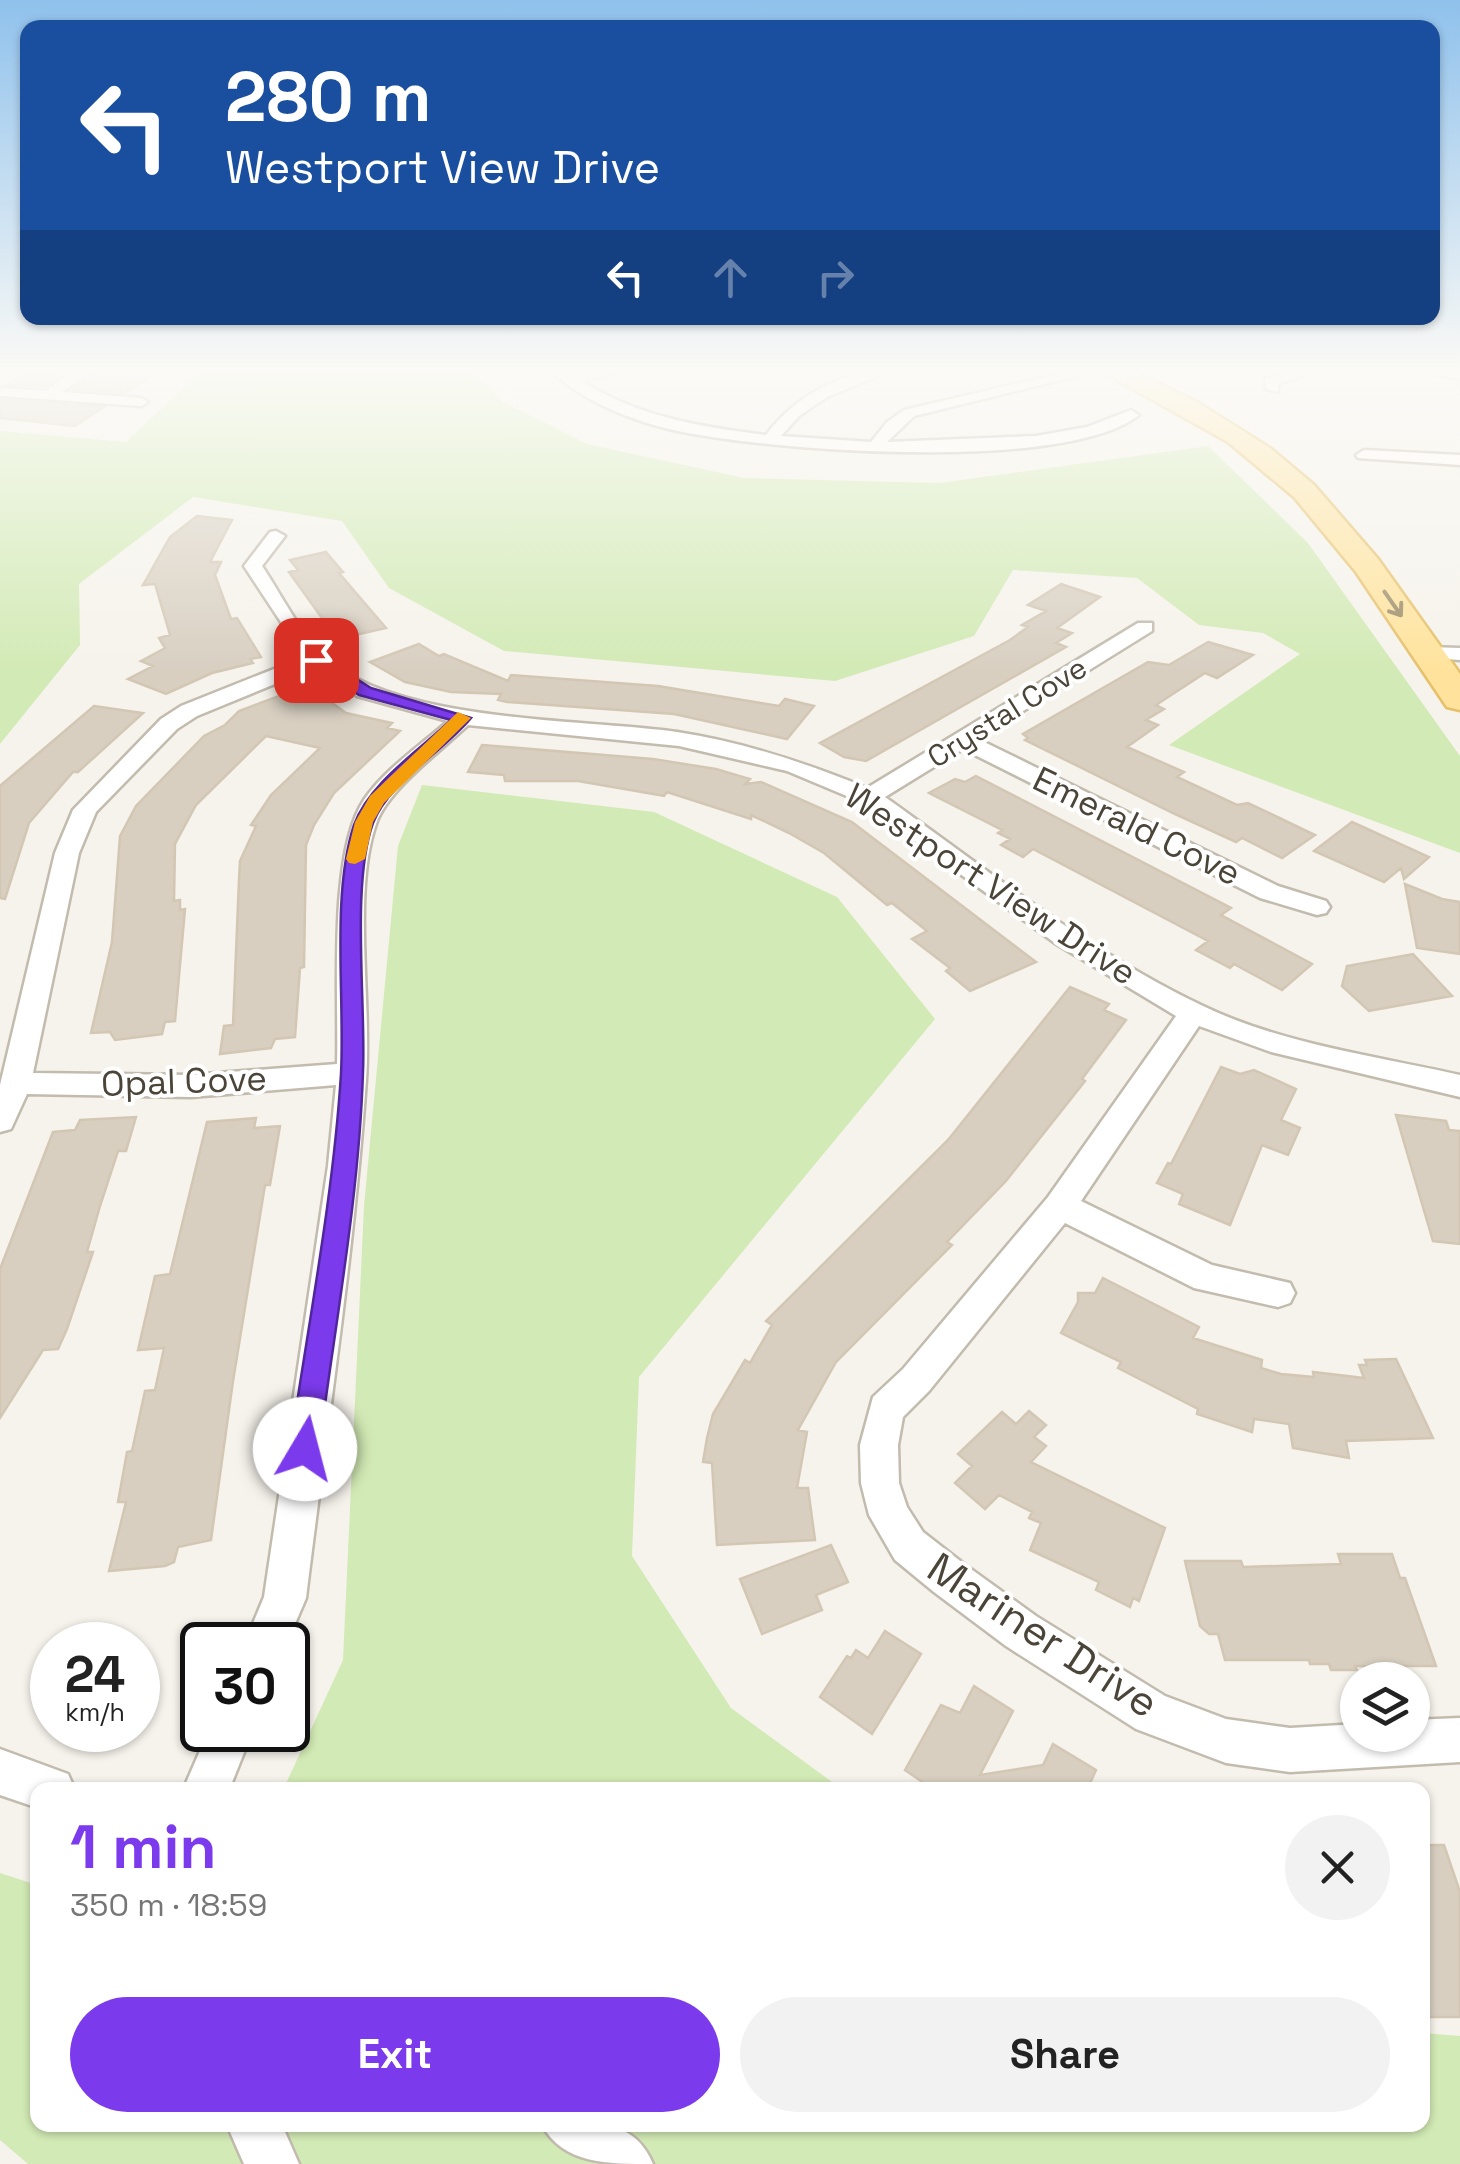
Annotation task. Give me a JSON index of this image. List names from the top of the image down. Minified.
{"streets":{"street":["Crystal Cove","Emerald Cove","Westport View Drive","Opal Cove","Mariner Drive"]},"crossings":[["Crystal Cove","Emerald Cove"],["Crystal Cove","Westport View Drive"],["Westport View Drive","Mariner Drive"]],"page":{"turn":["280 m","Westport View Drive"],"speed":"24 km/h","limit":"30","heading":["1 min","350 m · 18:59"],"buttons":["Exit","Share"]}}
